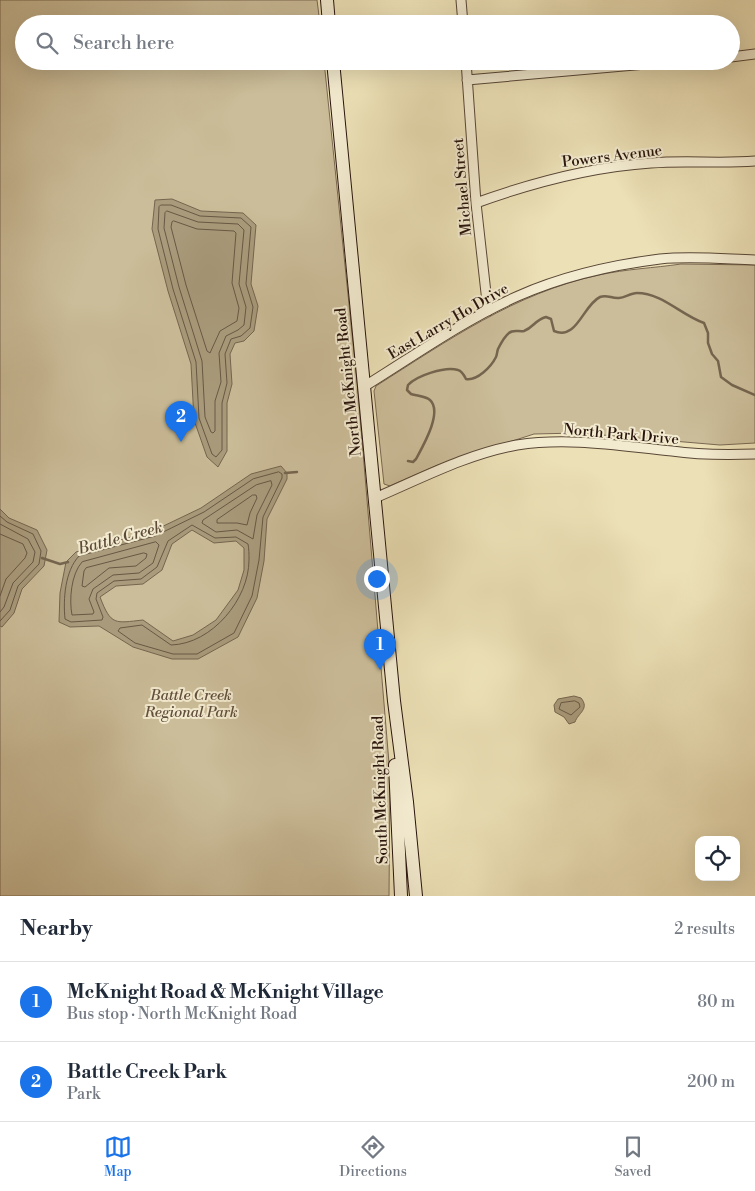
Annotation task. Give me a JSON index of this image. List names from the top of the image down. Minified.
{"streets":{"main road":["North McKnight Road","South McKnight Road"],"street":["Powers Avenue","Michael Street","East Larry Ho Drive","North Park Drive"]},"crossings":[["Powers Avenue","Michael Street"],["Michael Street","East Larry Ho Drive"],["East Larry Ho Drive","North McKnight Road"],["North McKnight Road","North Park Drive"],["North McKnight Road","South McKnight Road"]],"water":["Battle Creek"],"parks":["Battle Creek Regional Park"],"page":{"search":"Search here","pins":["2","1"],"heading":["Nearby","2 results"],"list":[{"mark":"1","name":"McKnight Road & McKnight Village","note":"Bus stop · North McKnight Road","value":"80 m"},{"mark":"2","name":"Battle Creek Park","note":"Park","value":"200 m"}],"nav":["Map","Directions","Saved"]}}
